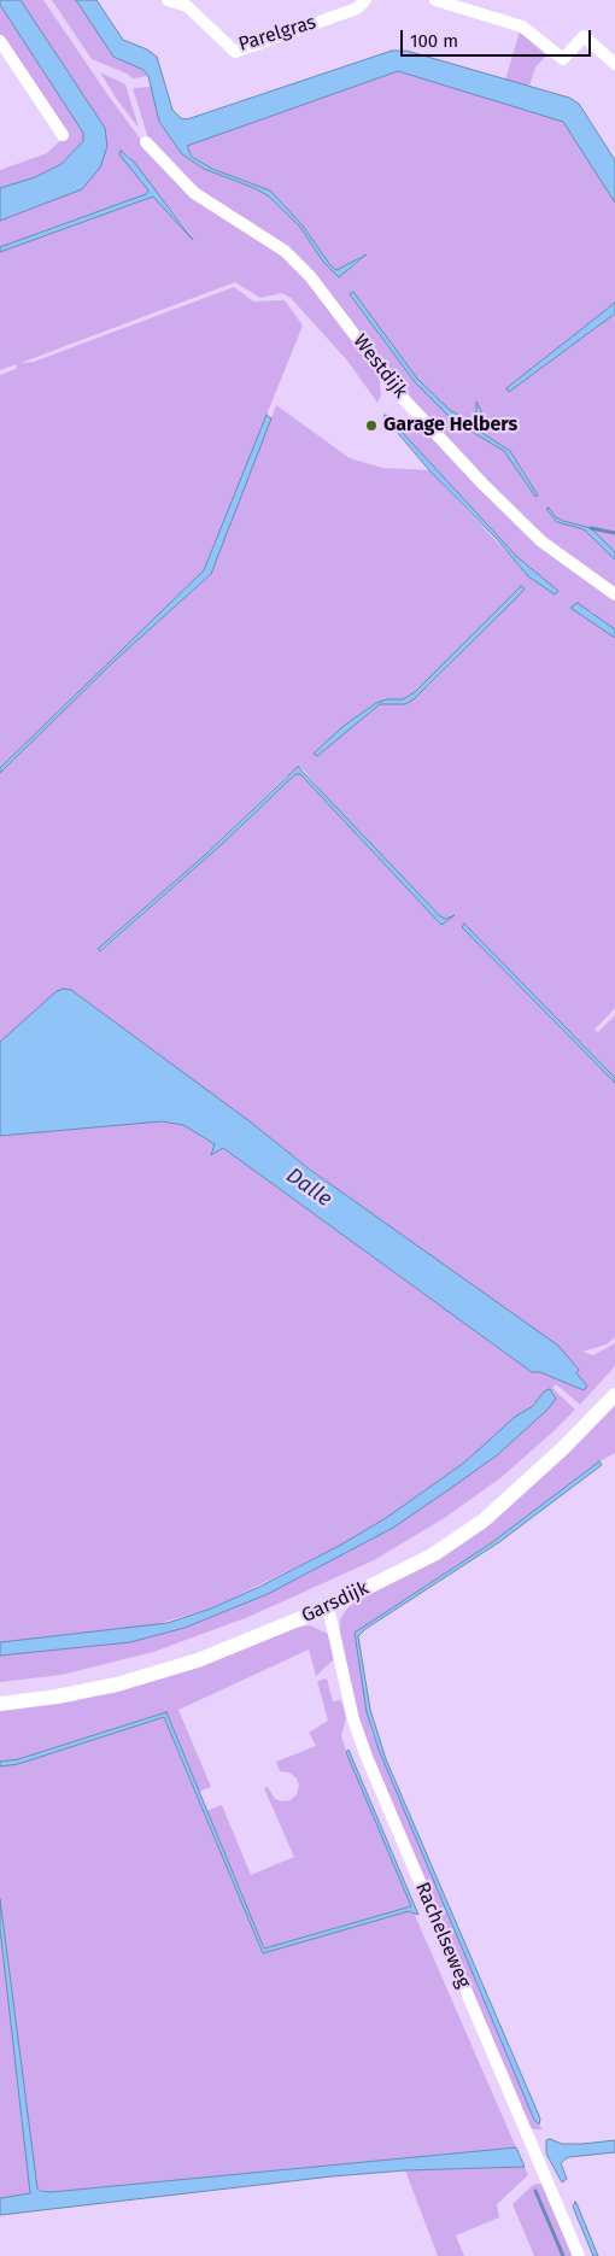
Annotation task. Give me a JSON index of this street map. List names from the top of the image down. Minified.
{"streets":{"main road":["Garsdijk"],"street":["Parelgras","Westdijk","Rachelseweg"]},"crossings":[["Garsdijk","Rachelseweg"]],"water":["Dalle"],"places":["Garage Helbers"],"scale_bar":"100 m"}
